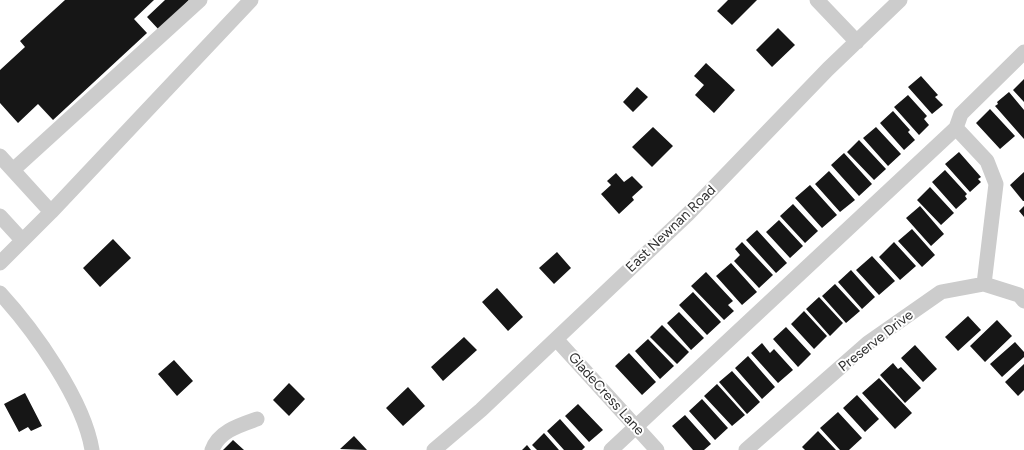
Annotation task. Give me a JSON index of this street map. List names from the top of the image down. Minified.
{"streets":{"street":["East Newnan Road","Preserve Drive","GladeCress Lane"]},"crossings":[["East Newnan Road","GladeCress Lane"]]}
